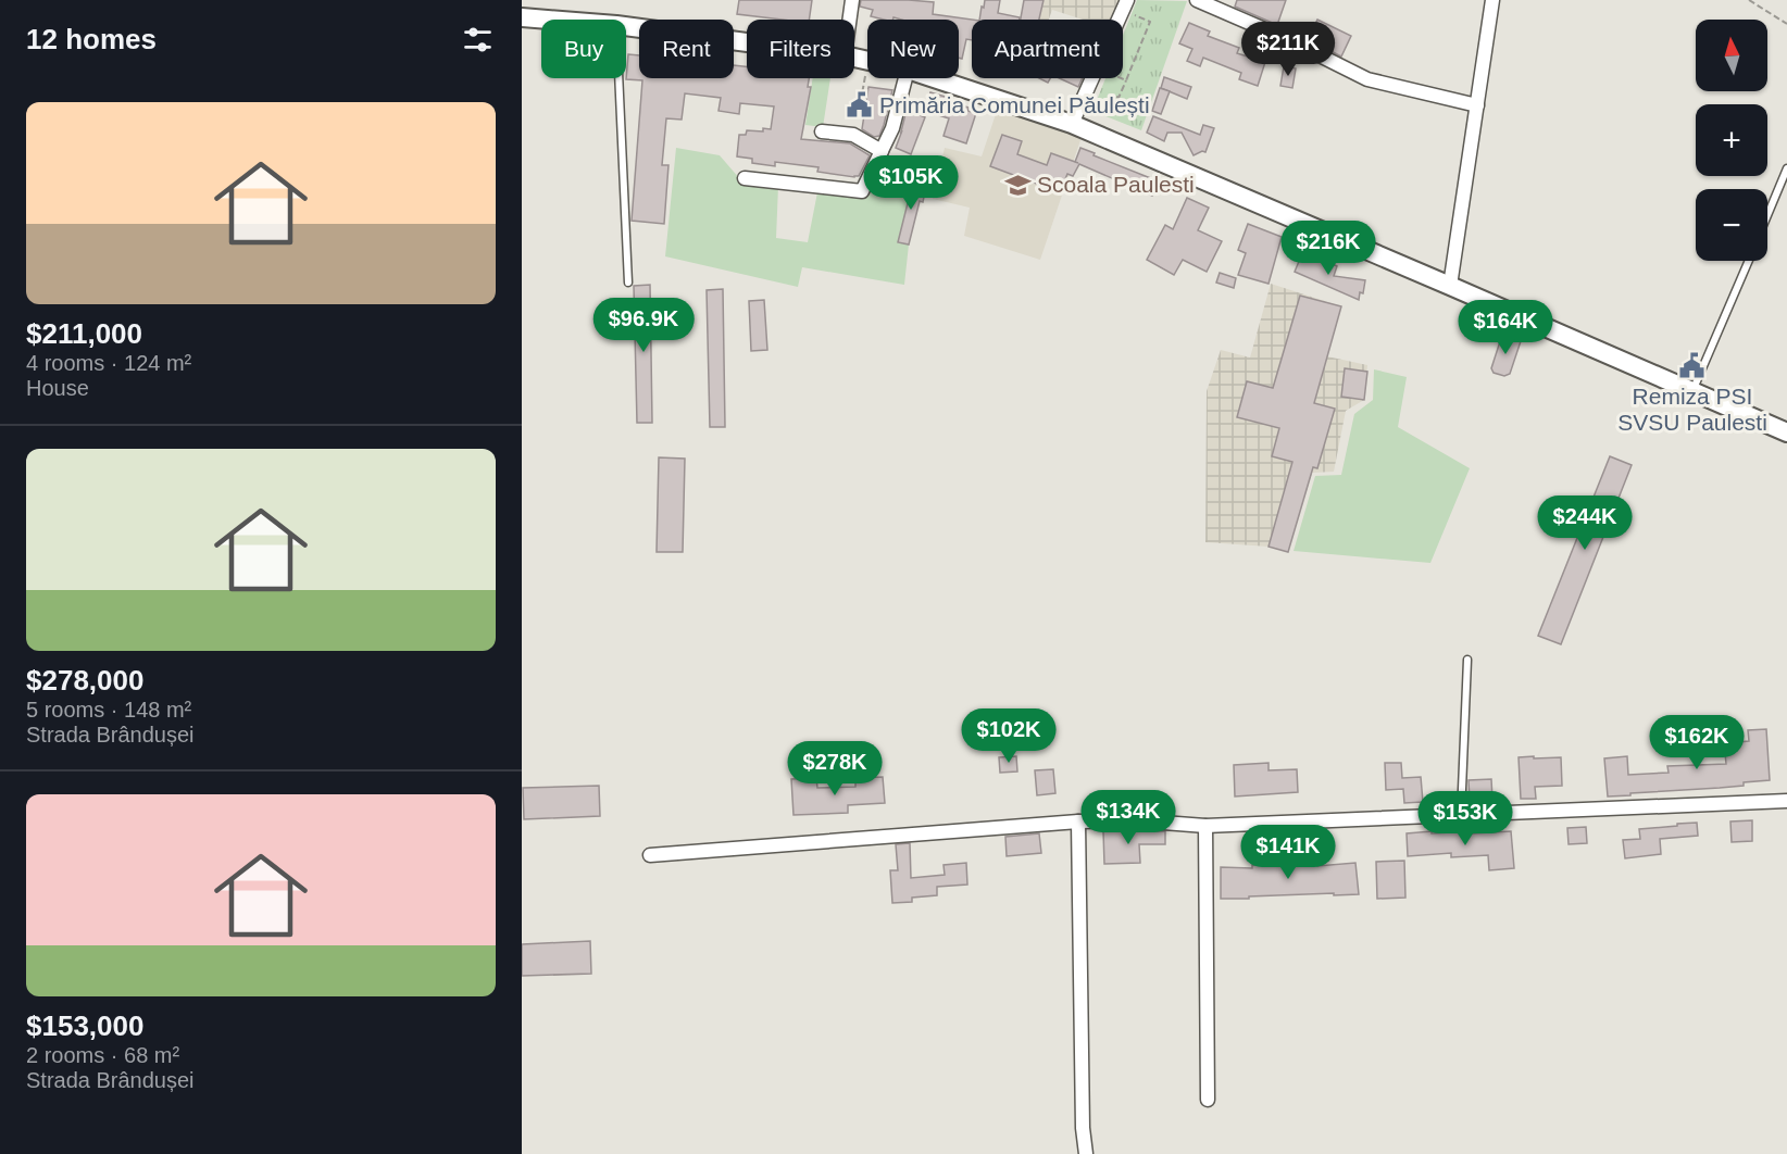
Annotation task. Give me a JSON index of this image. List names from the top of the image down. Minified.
{"places":{"public building":["Primăria Comunei Păulești","Remiza PSI SVSU Paulesti"],"school or university":["Scoala Paulesti"]},"north":"top","page":{"heading":"12 homes","map_buttons":["+","−"],"chip":["Buy","Rent","Filters","New","Apartment"],"price":["$211K","$105K","$216K","$96.9K","$164K","$244K","$102K","$162K","$278K","$134K","$153K","$141K"],"list":[{"name":"$211,000","note":"4 rooms · 124 m² · House"},{"name":"$278,000","note":"5 rooms · 148 m² · Strada Brândușei"},{"name":"$153,000","note":"2 rooms · 68 m² · Strada Brândușei"}]}}
